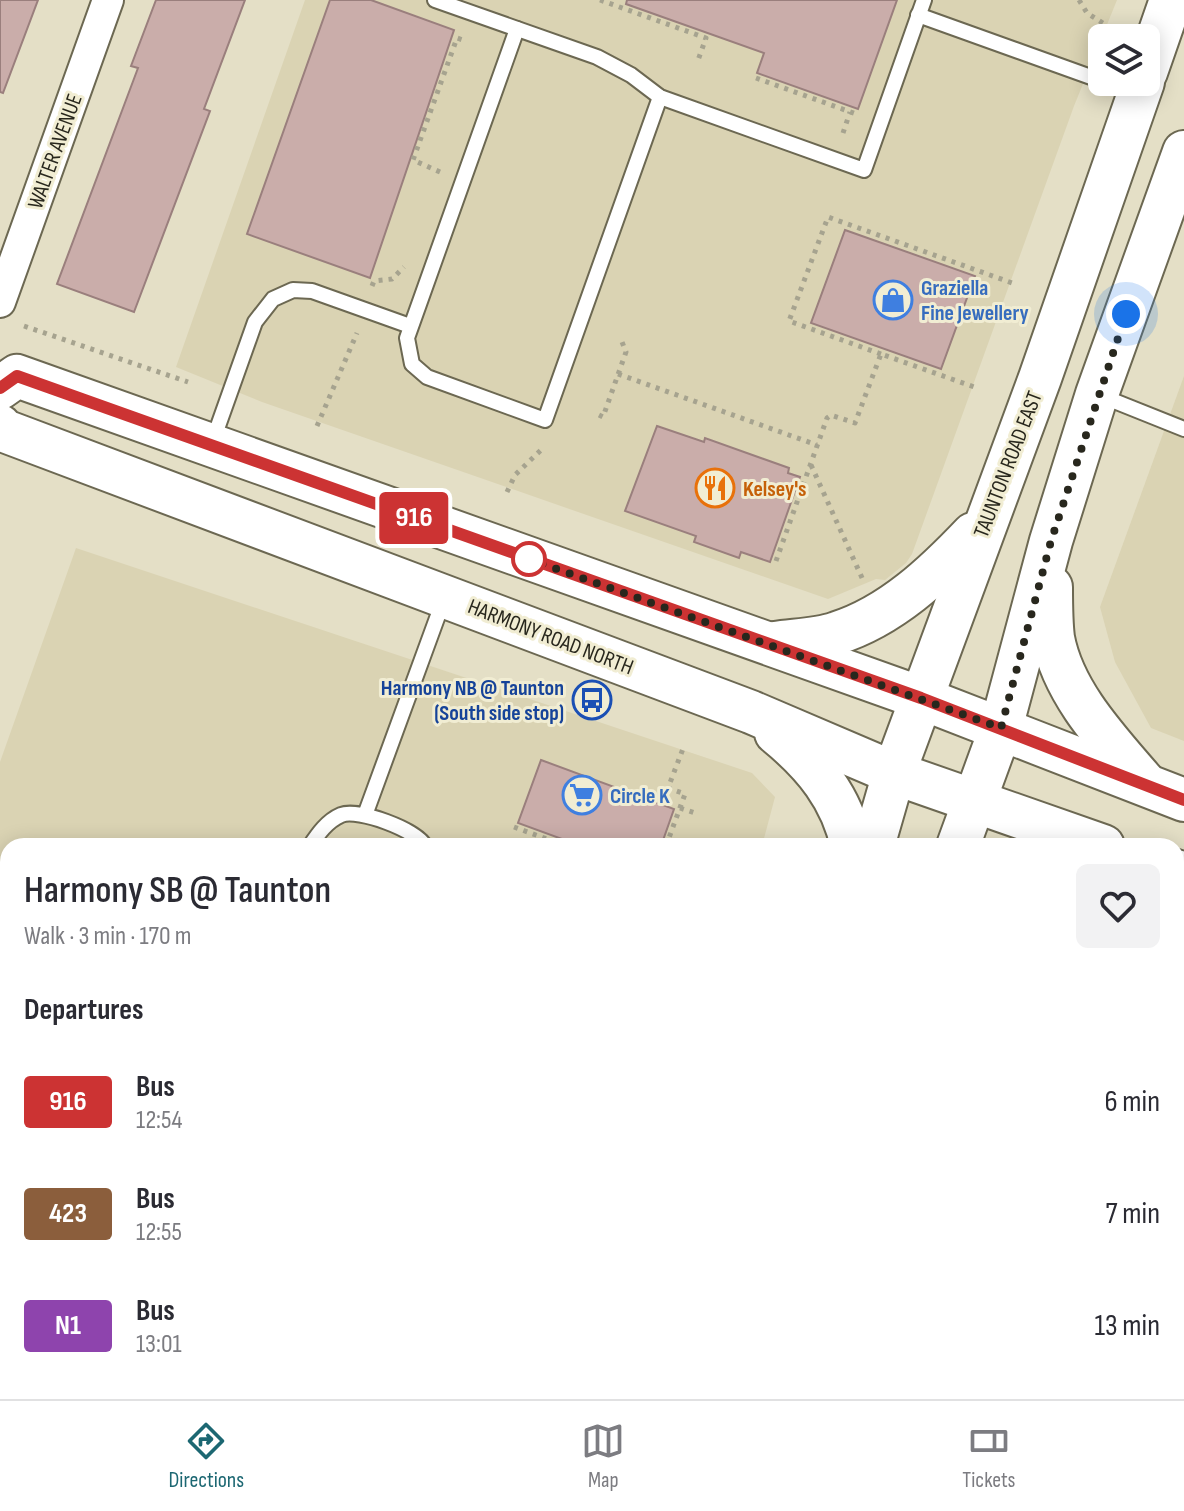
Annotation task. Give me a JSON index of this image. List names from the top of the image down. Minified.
{"streets":{"main road":["TAUNTON ROAD EAST","HARMONY ROAD NORTH"],"street":["WALTER AVENUE"]},"crossings":[["TAUNTON ROAD EAST","HARMONY ROAD NORTH"]],"places":{"shop":["Graziella Fine Jewellery"],"restaurant":["Kelsey's"],"bus stop":["Harmony NB @ Taunton (South side stop)"],"supermarket":["Circle K"]},"lines":["bus line 916"],"page":{"on_map":"916","heading":[["Harmony SB @ Taunton","Walk · 3 min · 170 m"],"Departures"],"list":[{"mark":"916","name":"Bus","note":"12:54","value":"6 min"},{"mark":"423","name":"Bus","note":"12:55","value":"7 min"},{"mark":"N1","name":"Bus","note":"13:01","value":"13 min"}],"tabs":["Directions","Map","Tickets"]}}
